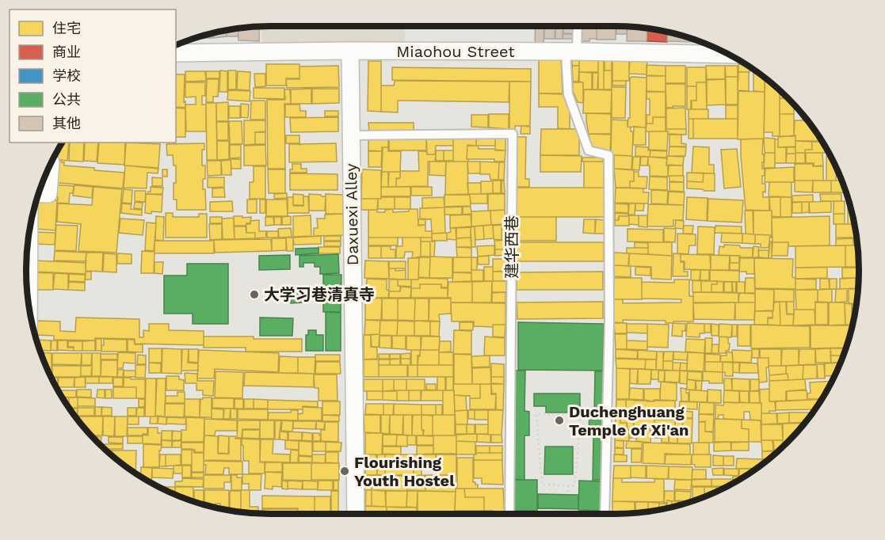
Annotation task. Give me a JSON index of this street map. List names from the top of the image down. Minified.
{"streets":{"street":["Miaohou Street","Daxuexi Alley"],"lane":["建华西巷"]},"crossings":[["Miaohou Street","Daxuexi Alley"],["Daxuexi Alley","建华西巷"]],"places":["大学习巷清真寺","Duchenghuang Temple of Xi'an","Flourishing Youth Hostel"],"legend":["住宅","商业","学校","公共","其他"]}
